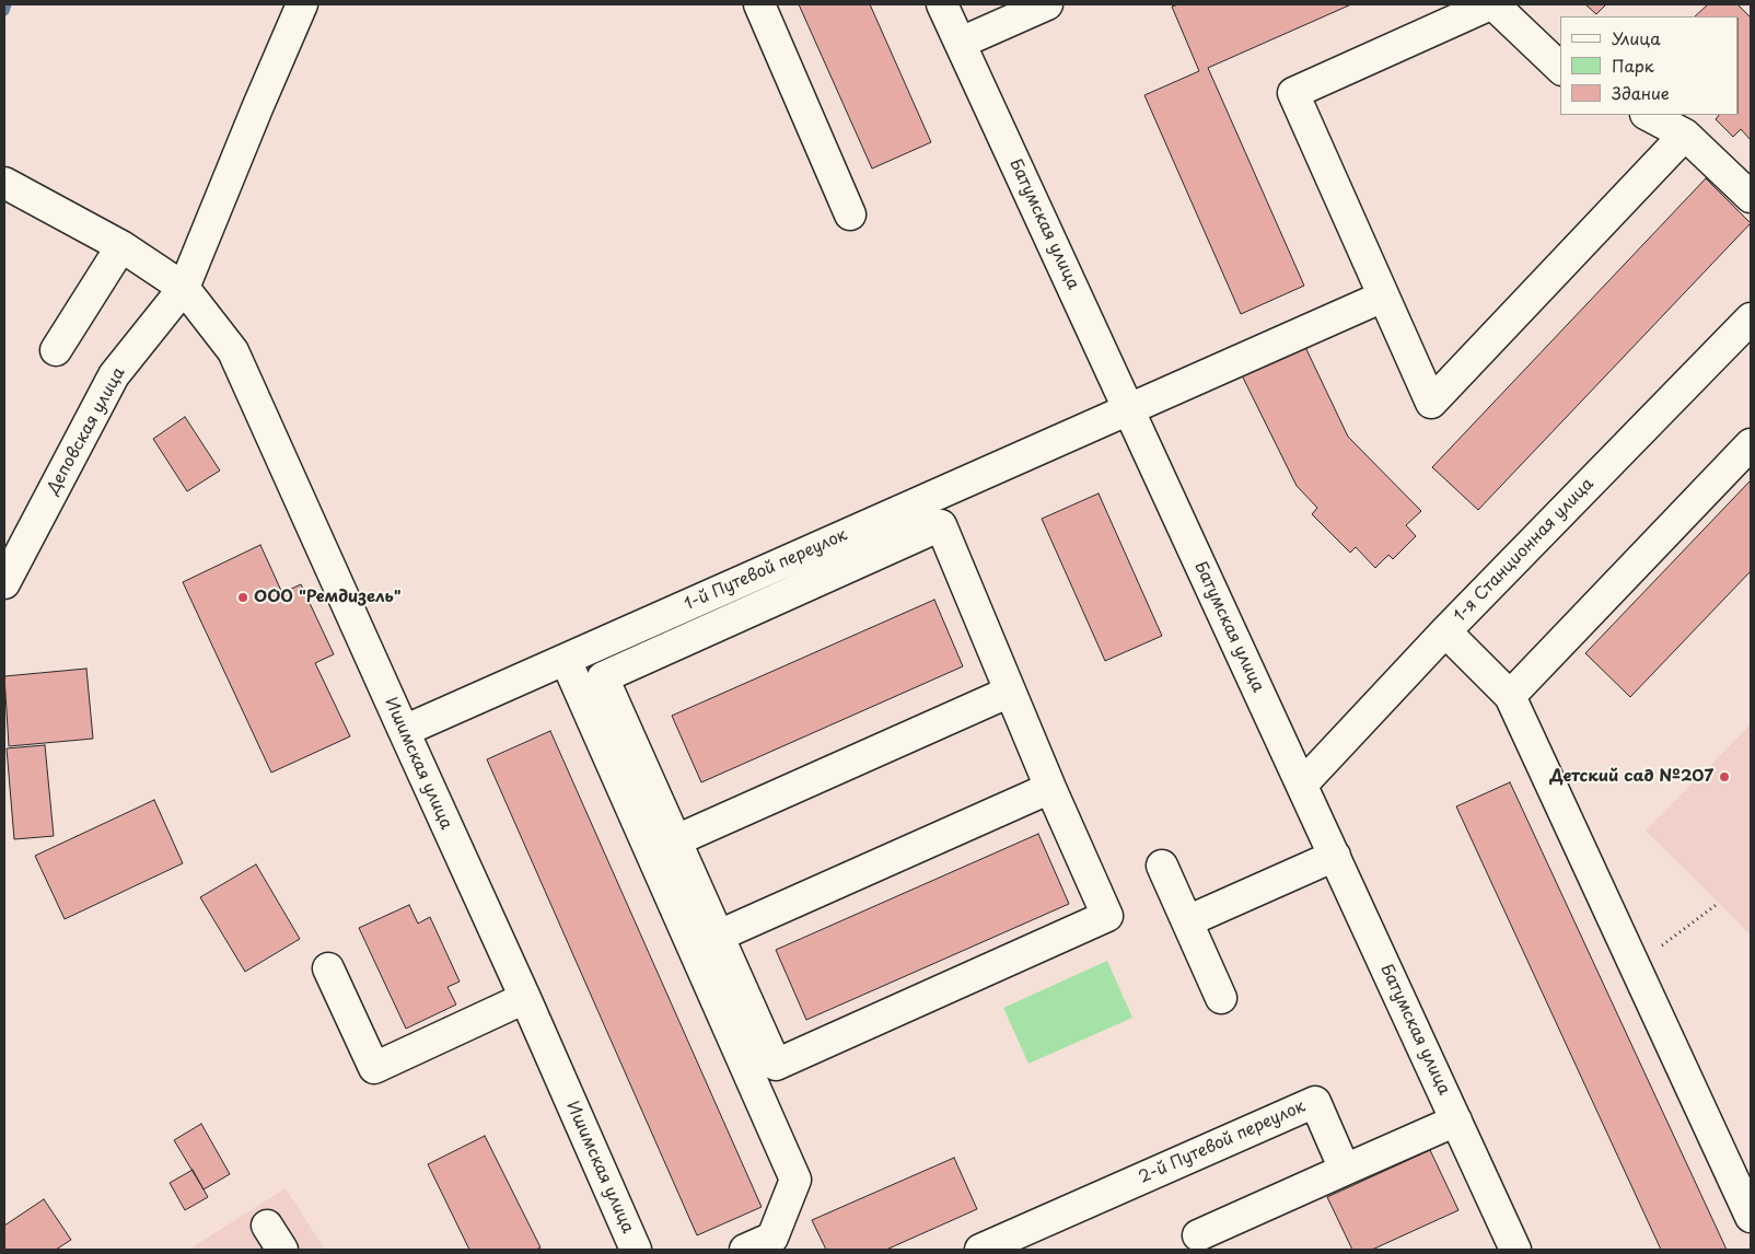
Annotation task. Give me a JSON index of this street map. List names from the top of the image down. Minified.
{"streets":{"street":["Батумская улица","Деповская улица","1-я Станционная улица","1-й Путевой переулок","Ишимская улица","2-й Путевой переулок"]},"crossings":[["Батумская улица","1-я Станционная улица"],["Батумская улица","1-й Путевой переулок"],["Деповская улица","Ишимская улица"],["1-й Путевой переулок","Ишимская улица"]],"places":["ООО \"Ремдизель\"","Детский сад №207"],"legend":["Улица","Парк","Здание"]}
